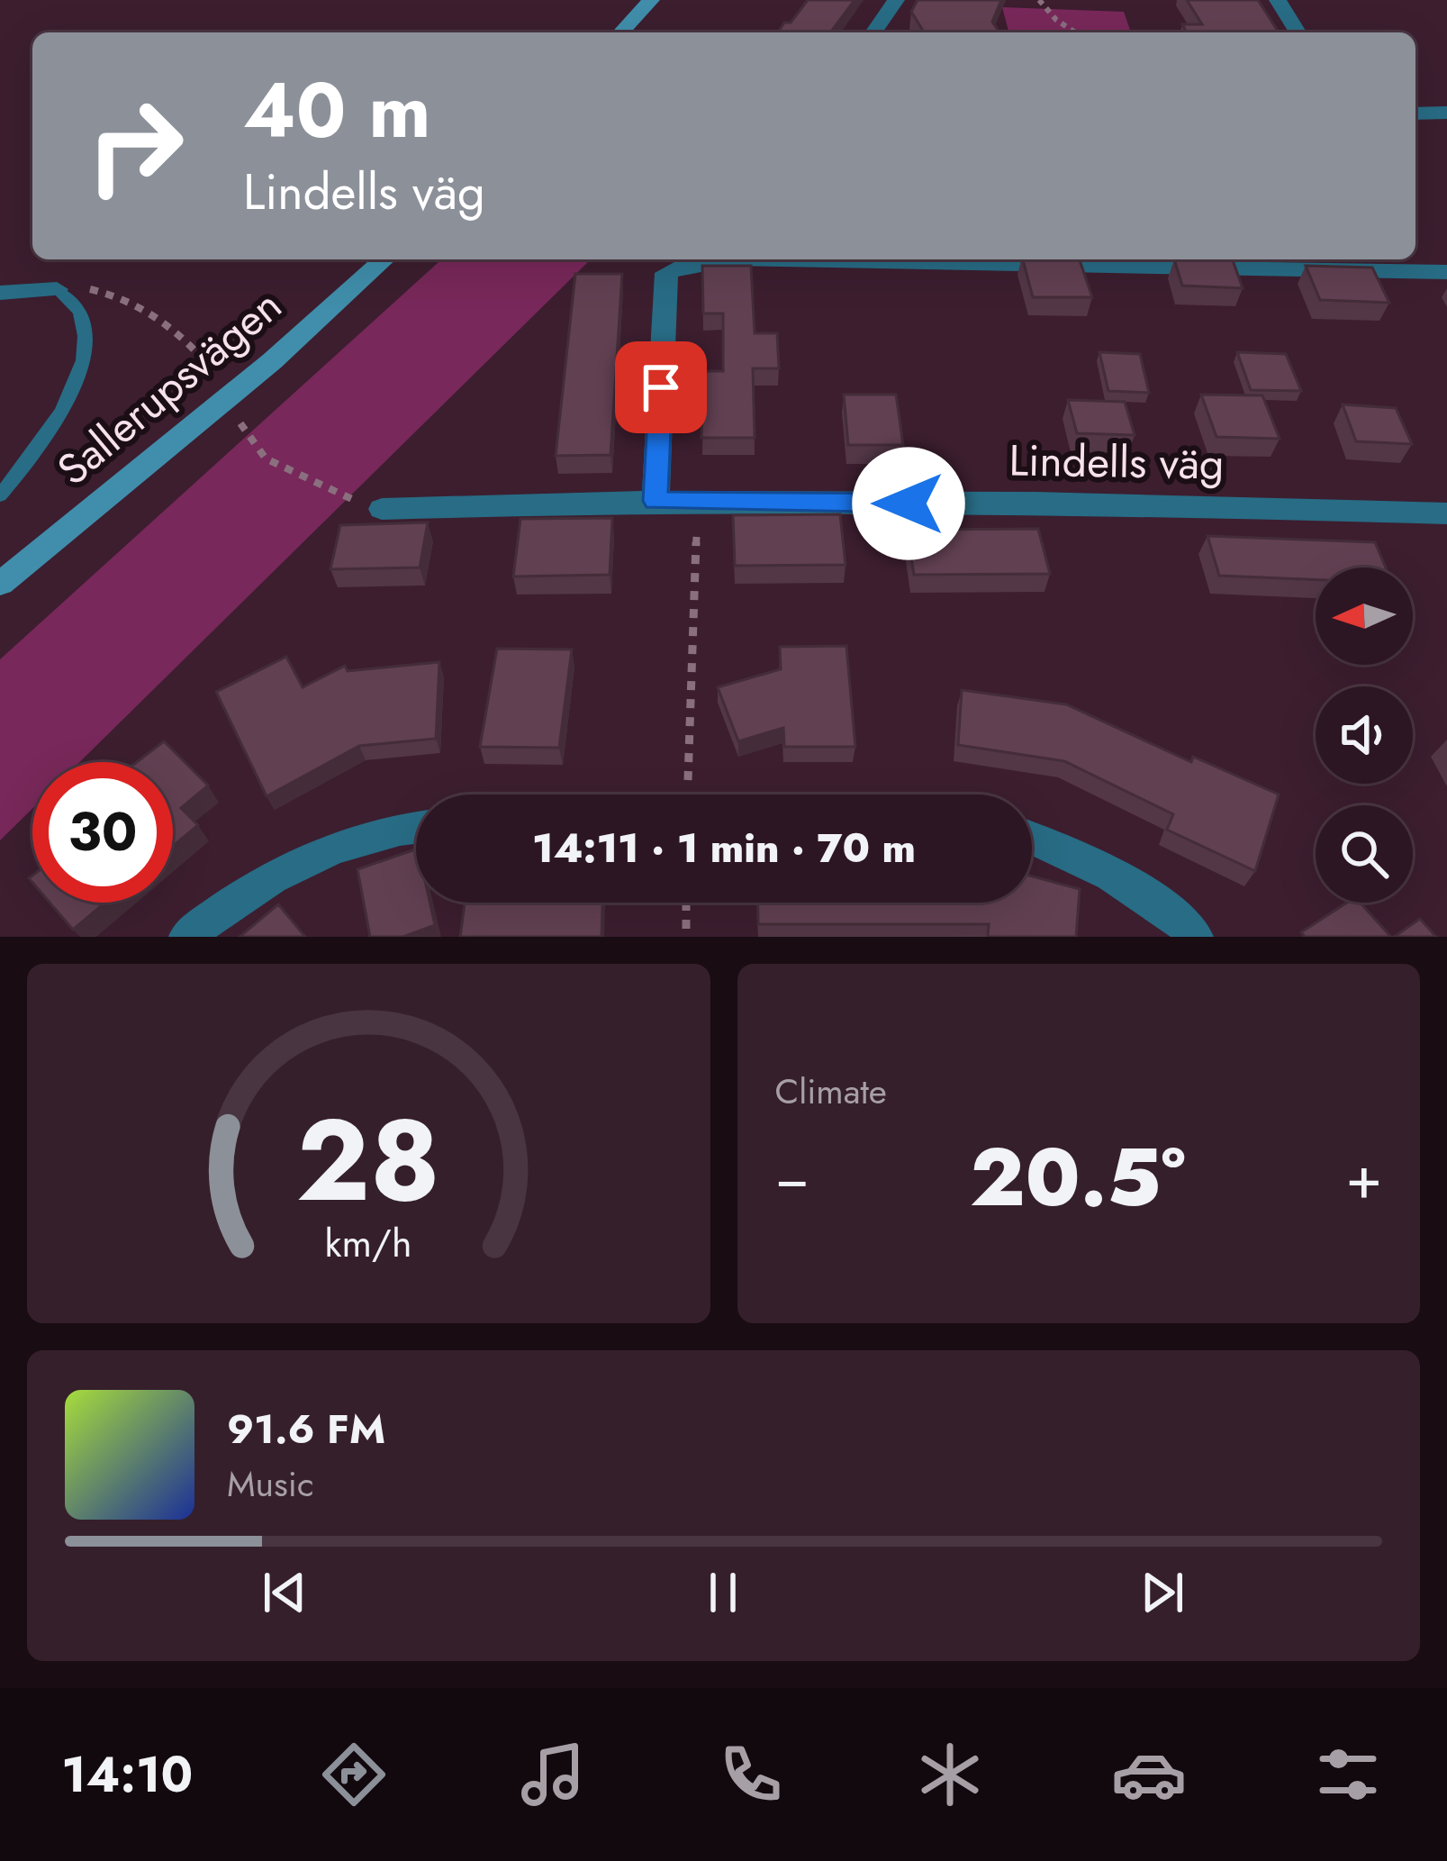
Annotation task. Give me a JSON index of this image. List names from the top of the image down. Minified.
{"streets":{"main road":["Sallerupsvägen"],"street":["Lindells väg"]},"north":"left","page":{"turn":["40 m","Lindells väg"],"limit":"30","trip":"14:11 · 1 min · 70 m","tile":"Climate","heat":["−","20.5°","+"],"song":["91.6 FM","Music"],"tabs":"14:10","gauge":["28","km/h"]}}
